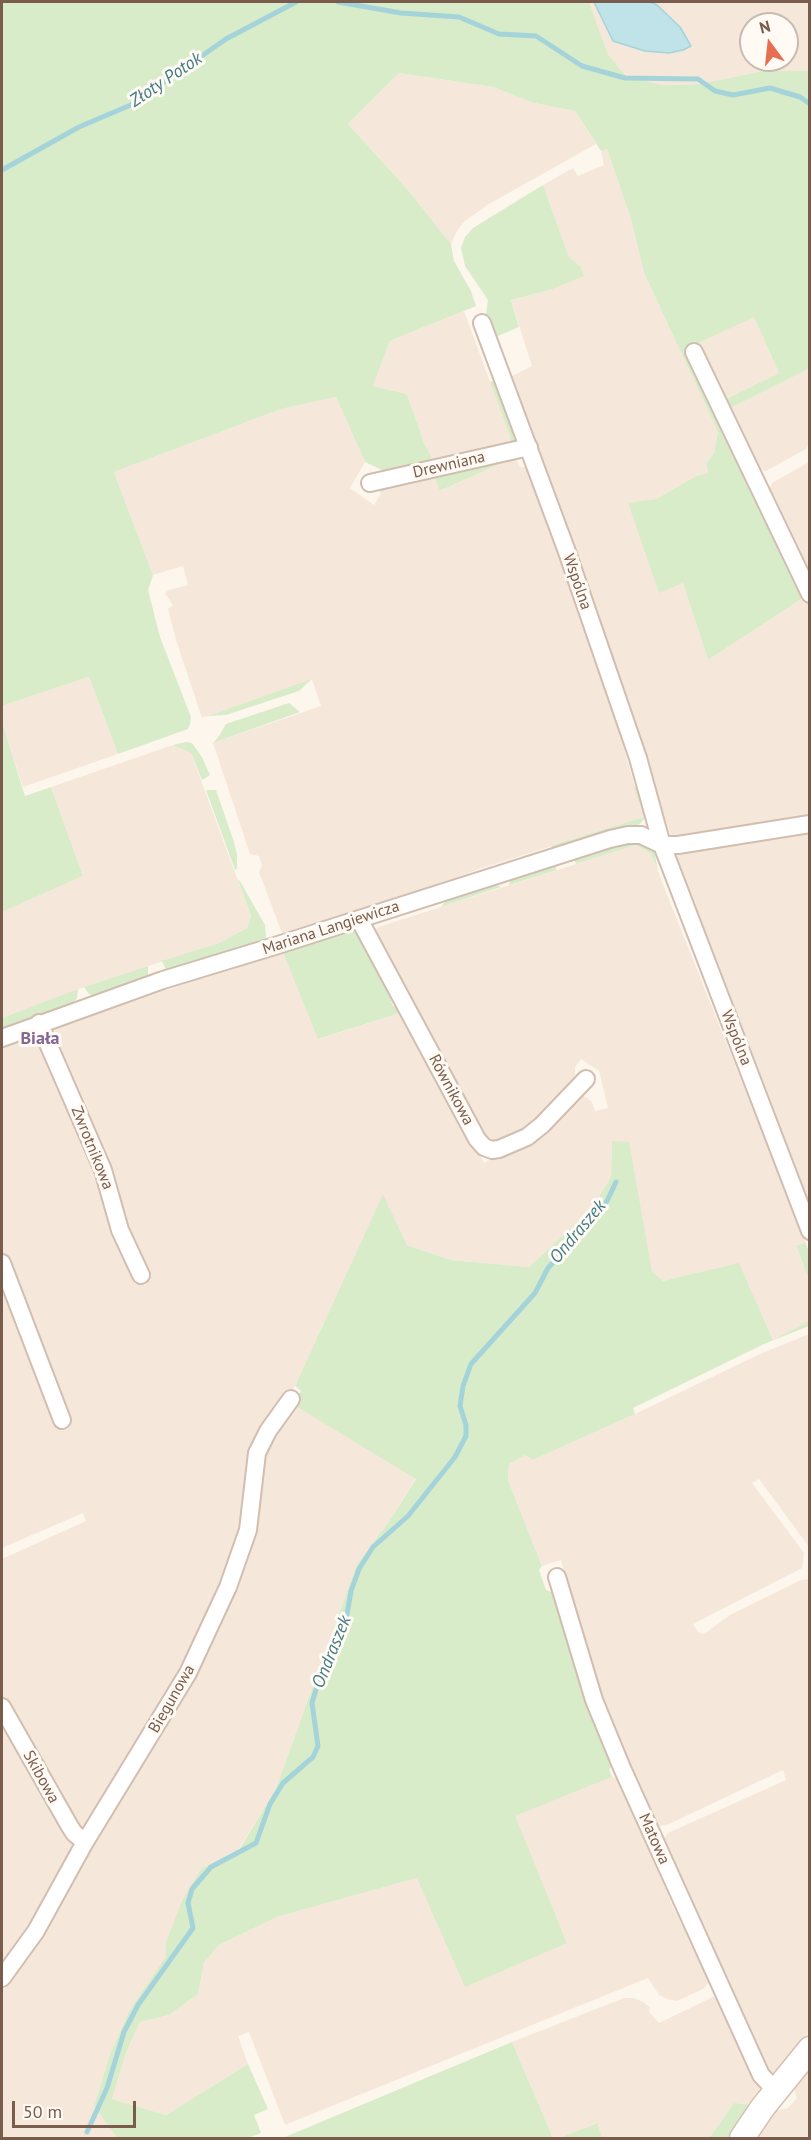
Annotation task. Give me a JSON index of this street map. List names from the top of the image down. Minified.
{"streets":{"street":["Drewniana","Wspólna","Mariana Langiewicza","Równikowa","Zwrotnikowa","Biegunowa","Skibowa","Matowa"]},"crossings":[["Drewniana","Wspólna"],["Wspólna","Mariana Langiewicza"],["Mariana Langiewicza","Równikowa"],["Mariana Langiewicza","Zwrotnikowa"],["Biegunowa","Skibowa"]],"districts":["Biała"],"water":["Złoty Potok","Ondraszek"],"scale_bar":"50 m","north":"top"}
